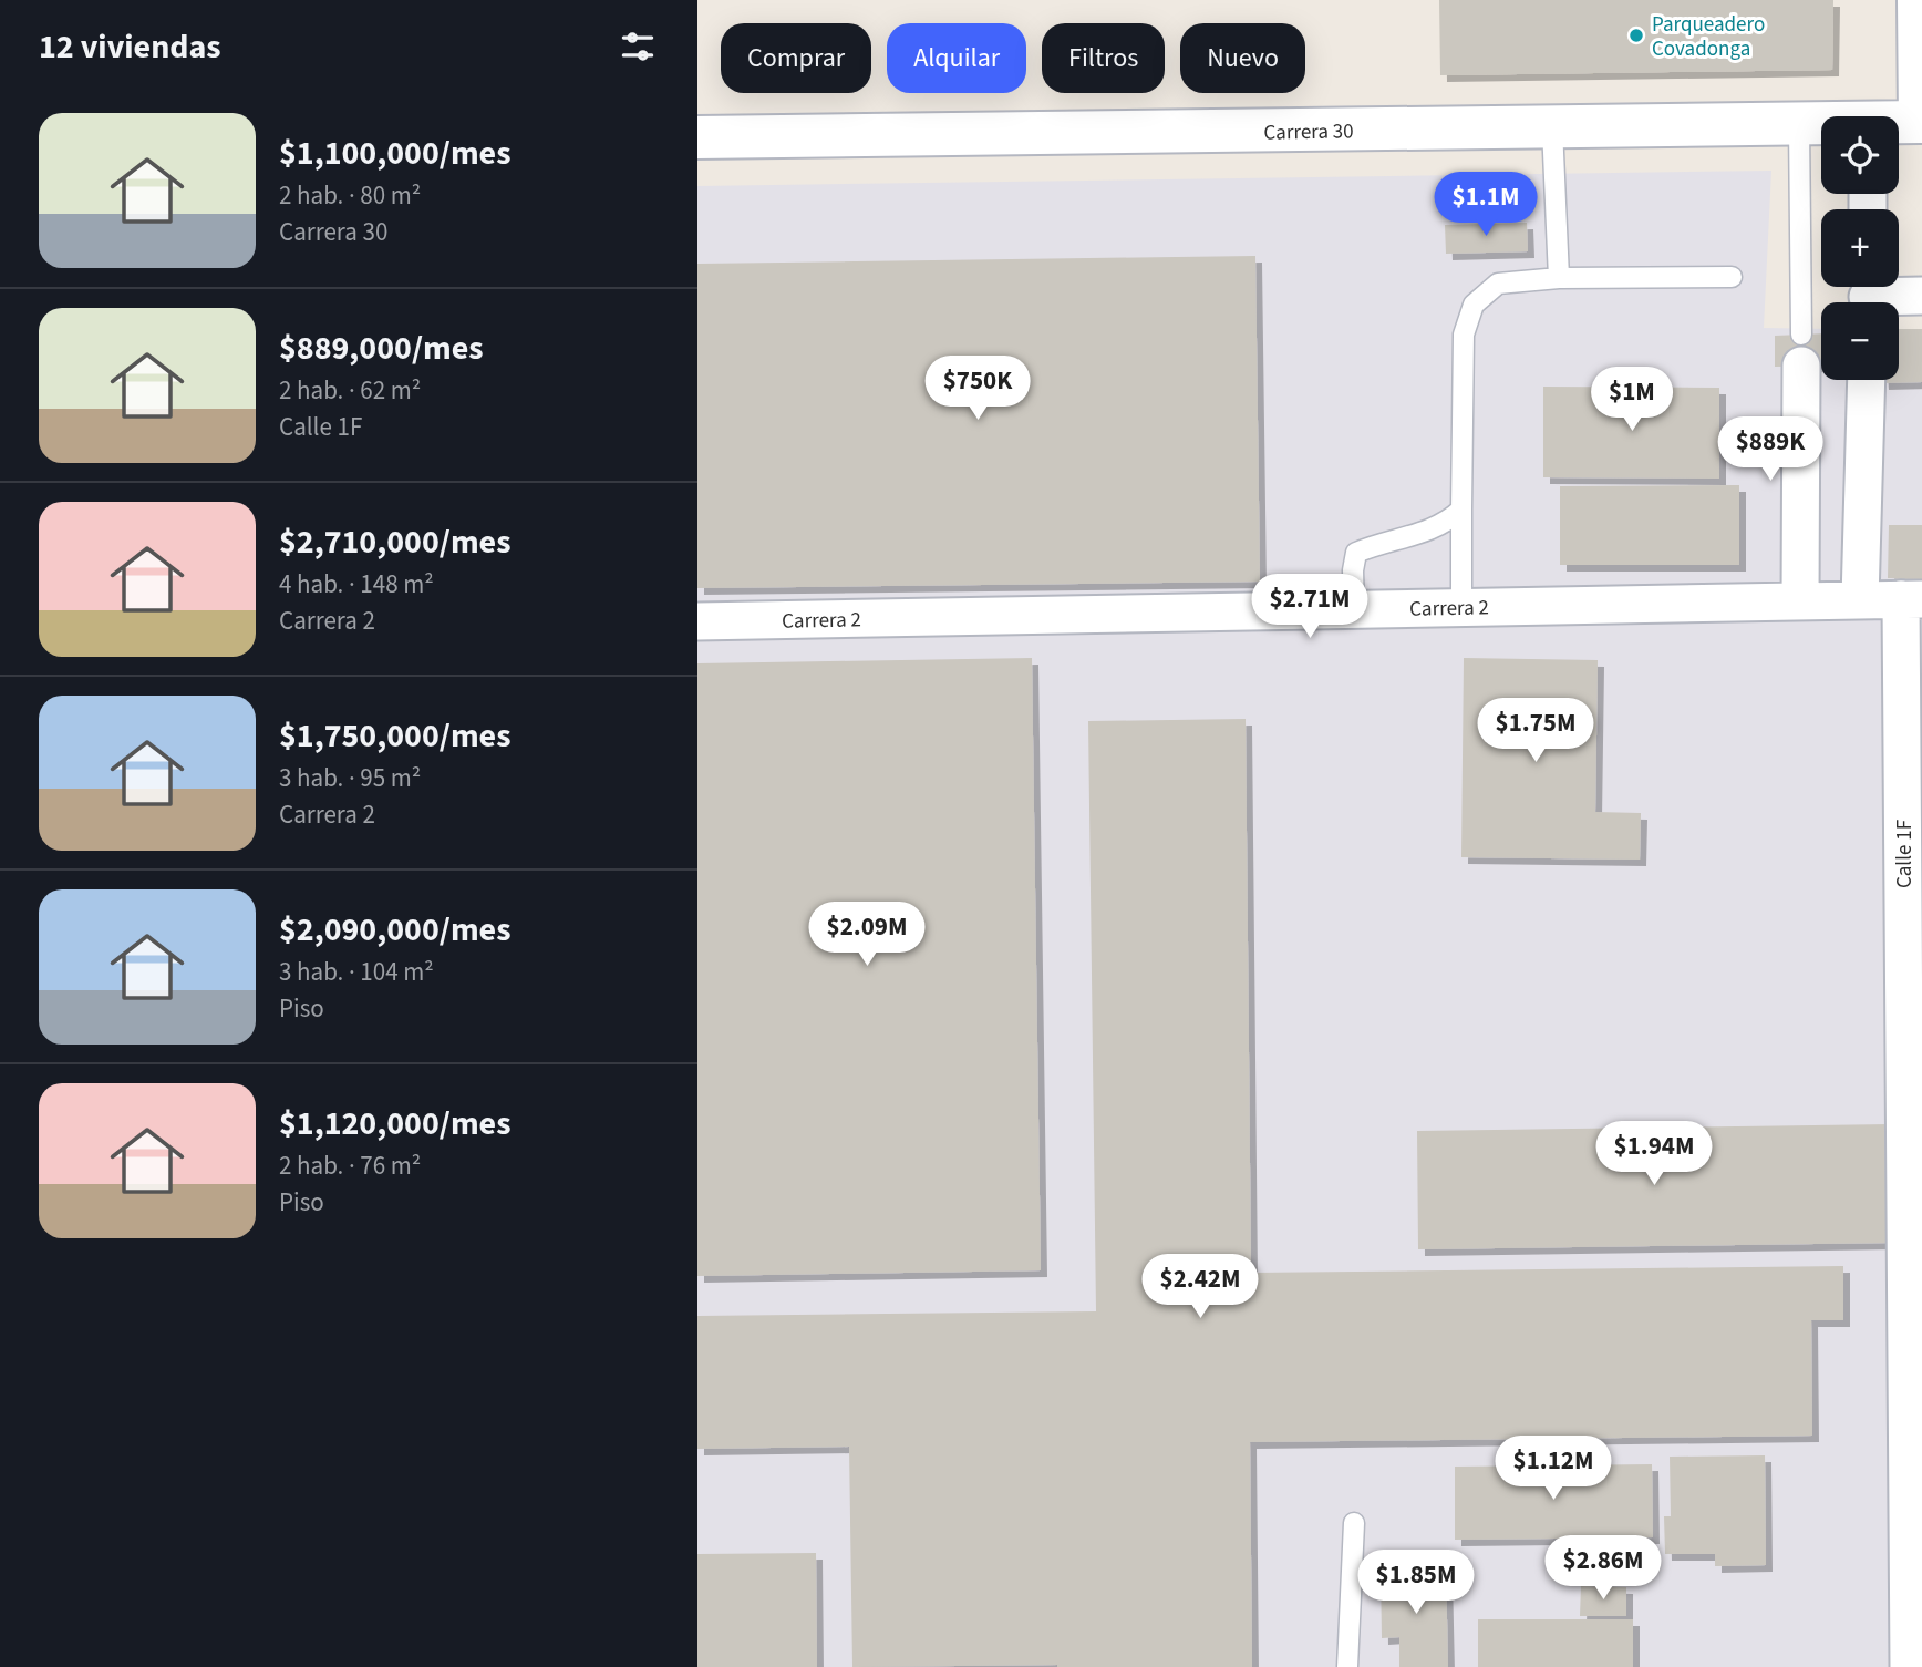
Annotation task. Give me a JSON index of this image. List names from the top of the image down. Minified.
{"streets":{"street":["Carrera 30","Carrera 2","Calle 1F"]},"crossings":[["Carrera 2","Calle 1F"]],"places":["Parqueadero Covadonga"],"page":{"heading":"12 viviendas","chip":["Comprar","Alquilar","Filtros","Nuevo"],"list":[{"name":"$1,100,000/mes","note":"2 hab. · 80 m² · Carrera 30"},{"name":"$889,000/mes","note":"2 hab. · 62 m² · Calle 1F"},{"name":"$2,710,000/mes","note":"4 hab. · 148 m² · Carrera 2"},{"name":"$1,750,000/mes","note":"3 hab. · 95 m² · Carrera 2"},{"name":"$2,090,000/mes","note":"3 hab. · 104 m² · Piso"},{"name":"$1,120,000/mes","note":"2 hab. · 76 m² · Piso"}],"map_buttons":["+","−"],"price":["$1.1M","$750K","$1M","$889K","$2.71M","$1.75M","$2.09M","$1.94M","$2.42M","$1.12M","$2.86M","$1.85M"]}}
